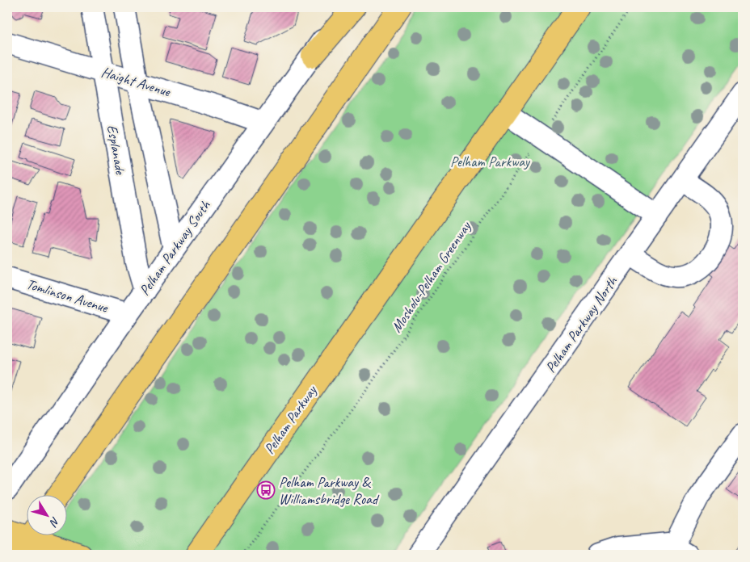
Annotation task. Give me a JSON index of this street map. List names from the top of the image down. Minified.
{"streets":{"main road":["Pelham Parkway"],"street":["Haight Avenue","Esplanade","Pelham Parkway South","Tomlinson Avenue","Pelham Parkway North"],"path":["Mosholu-Pelham Greenway"]},"crossings":[["Haight Avenue","Esplanade"],["Haight Avenue","Pelham Parkway South"],["Esplanade","Pelham Parkway South"],["Pelham Parkway South","Tomlinson Avenue"]],"parks":["Pelham Parkway"],"places":{"bus stop":["Pelham Parkway & Williamsbridge Road"]},"north":"bottom right"}
